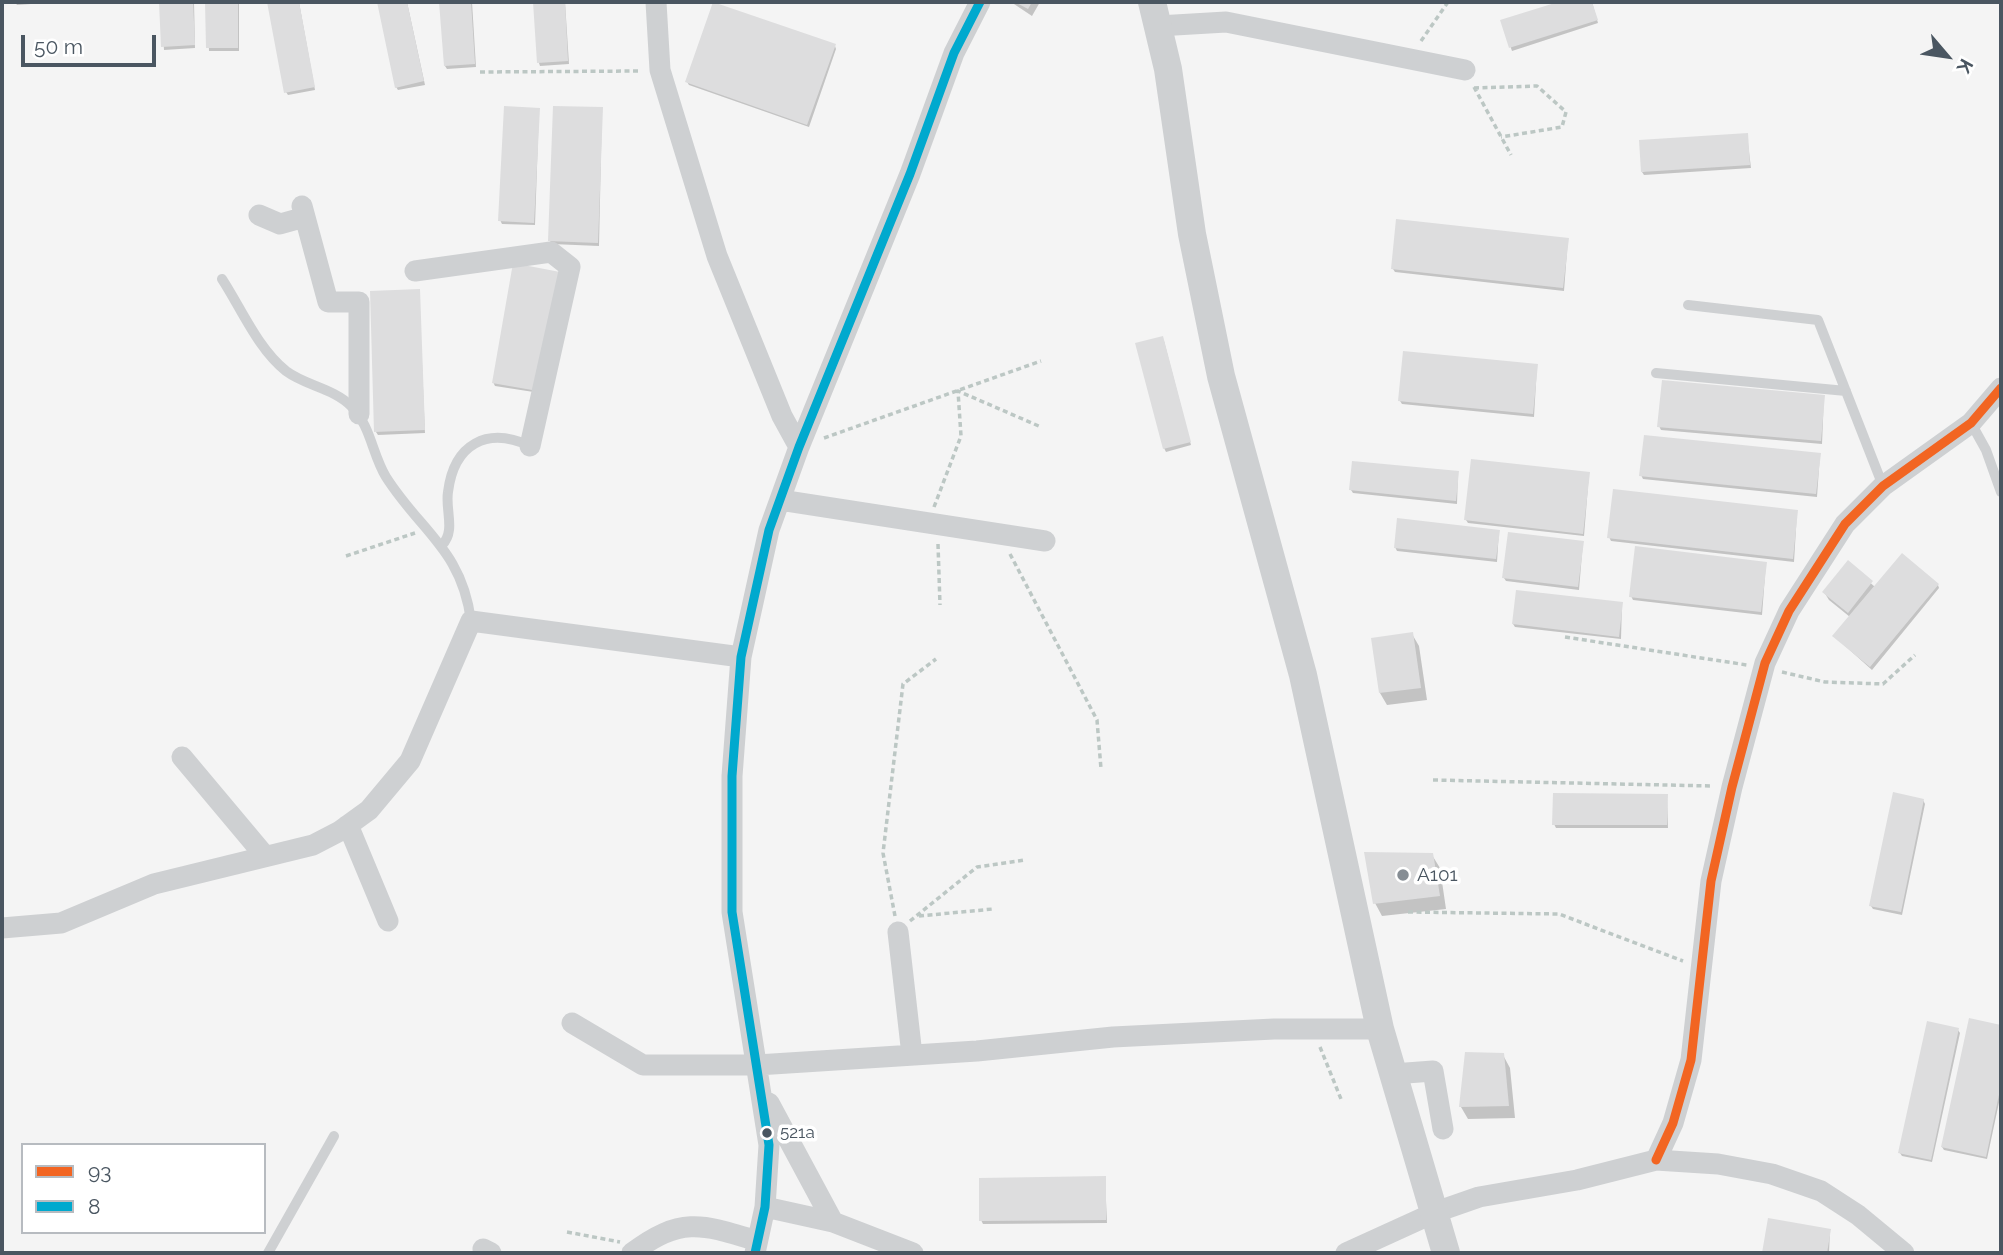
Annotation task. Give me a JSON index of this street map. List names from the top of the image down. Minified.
{"places":["A101","521a"],"lines":["transit line 8","transit line 93"],"legend":["93","8"],"scale_bar":"50 m","north":"bottom right"}
